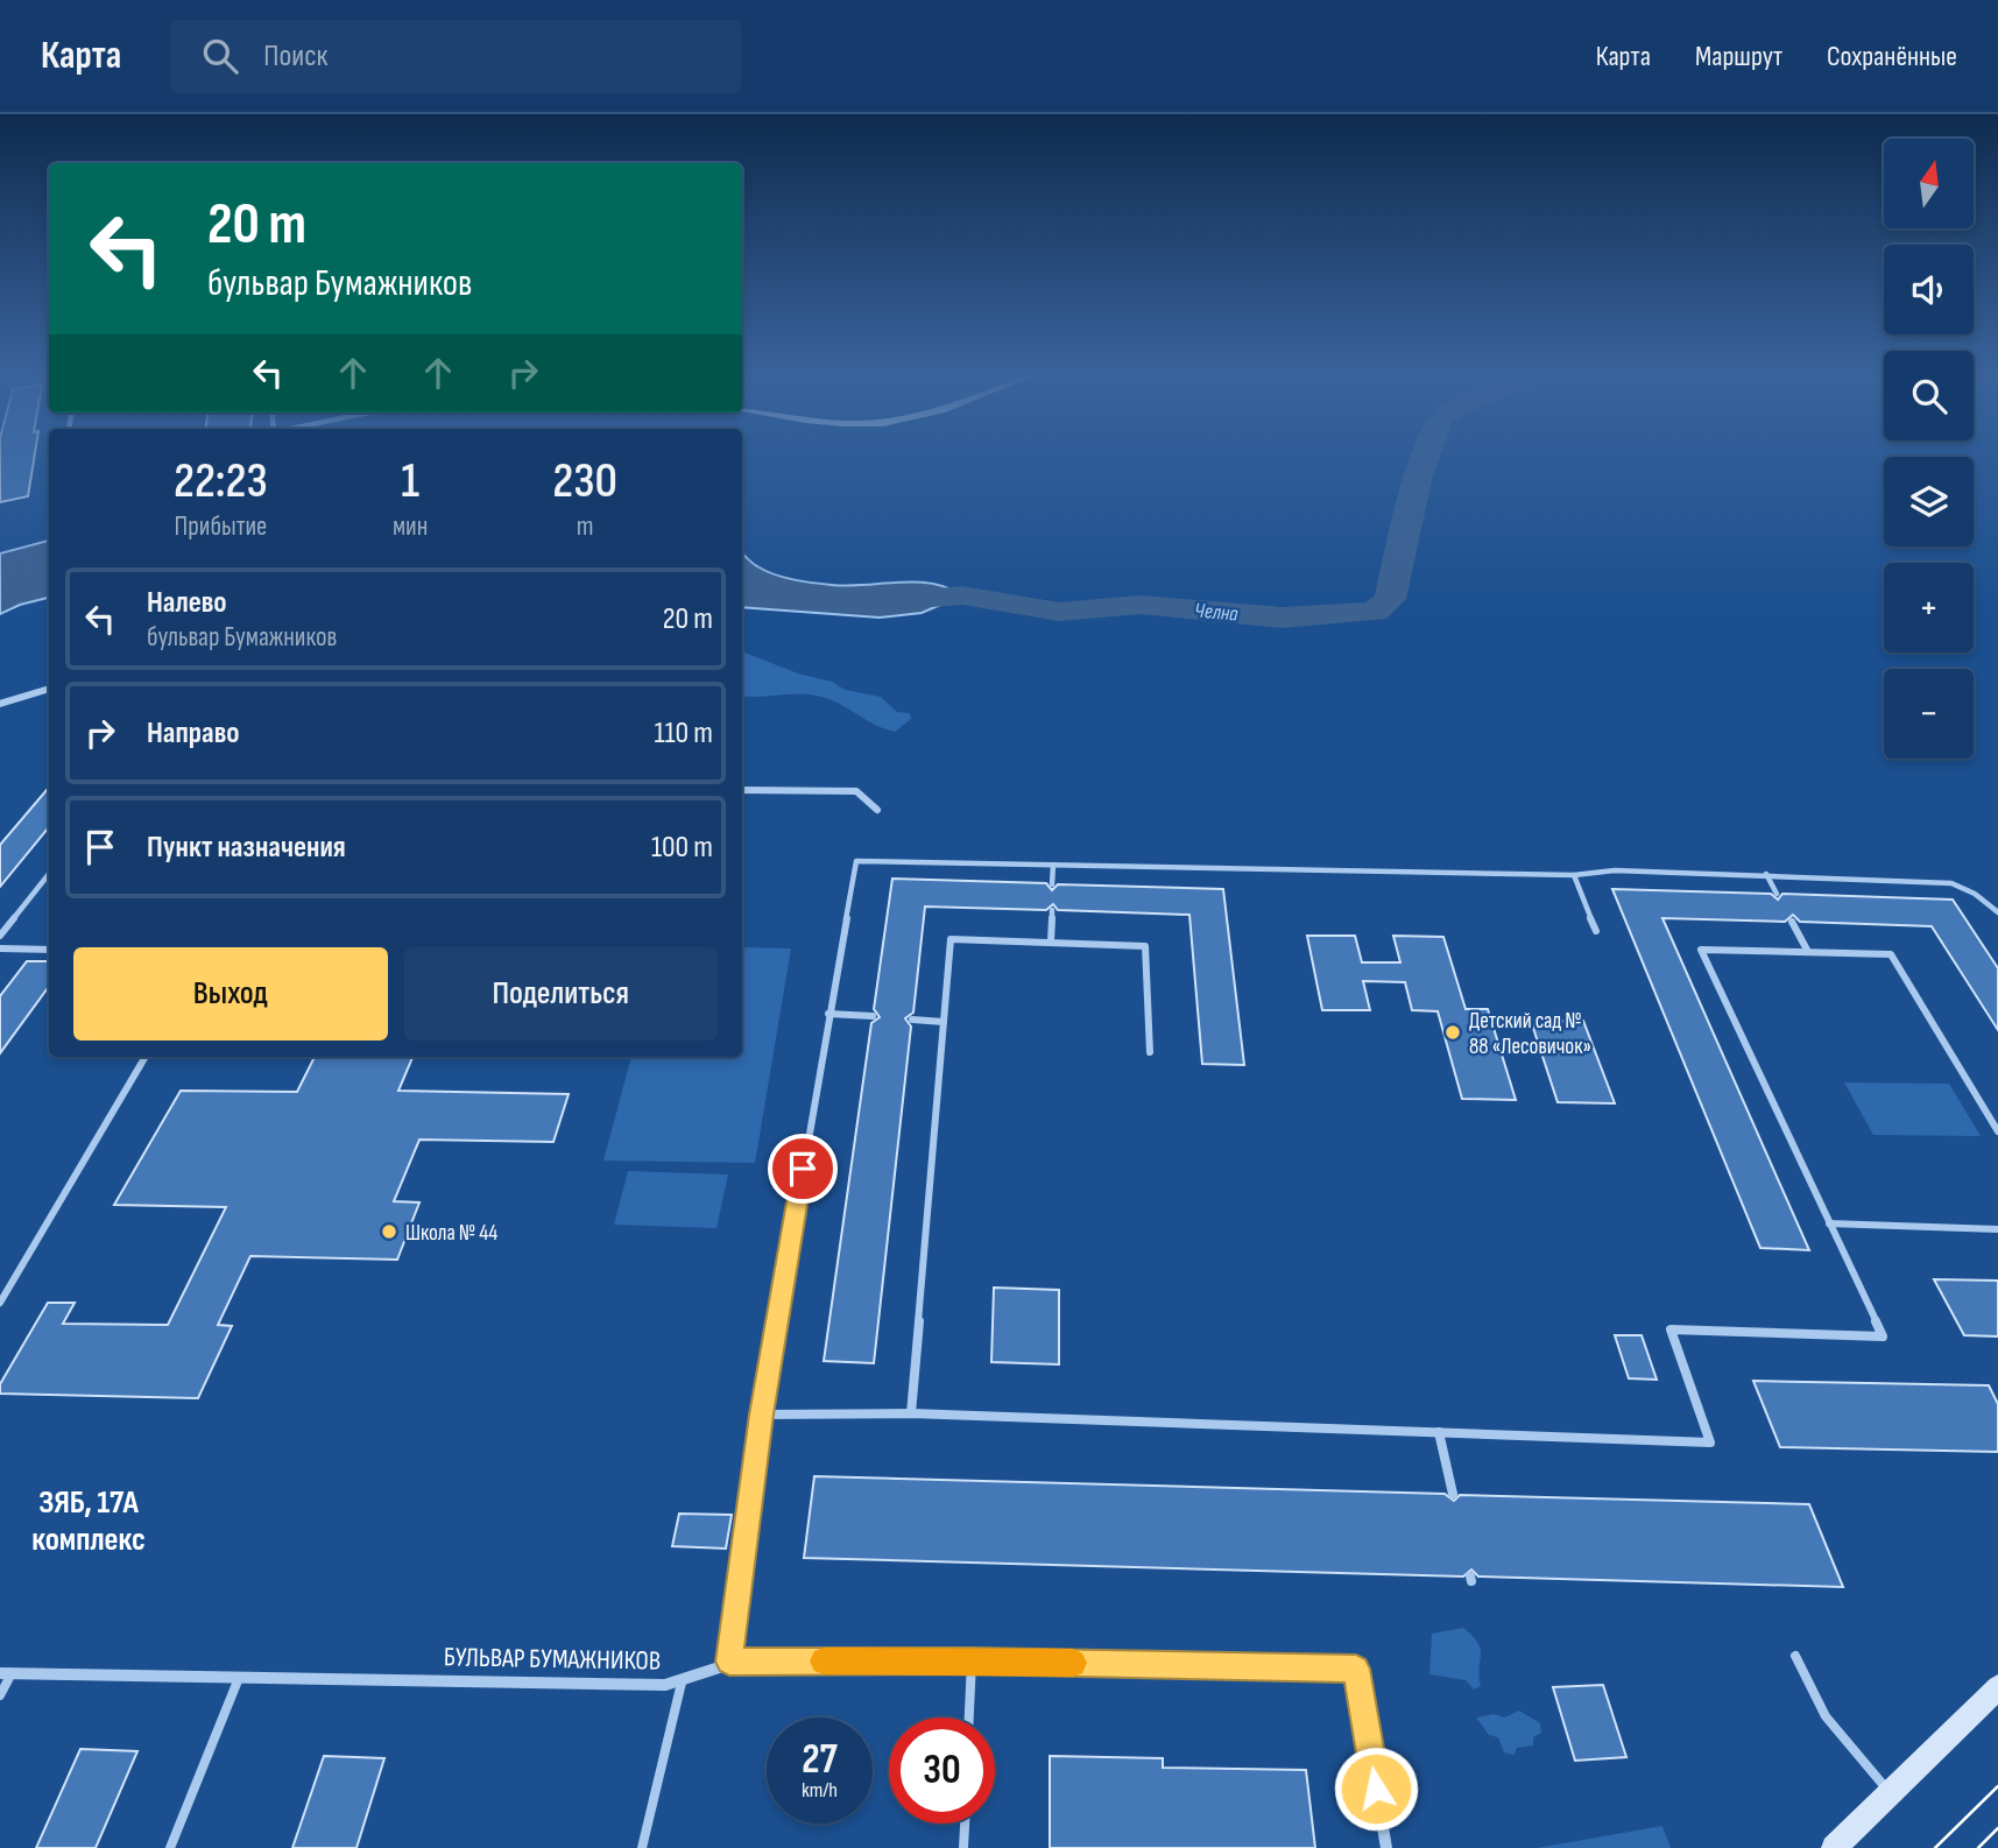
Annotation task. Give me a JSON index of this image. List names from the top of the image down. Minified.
{"streets":{"street":["БУЛЬВАР БУМАЖНИКОВ"]},"districts":["ЗЯБ, 17А комплекс"],"water":["Челна"],"places":["Детский сад № 88 «Лесовичок»","Школа № 44"],"north":"top","page":{"header":"Карта","search":"Поиск","nav":["Карта","Маршрут","Сохранённые"],"map_buttons":["+","−"],"turn":["20 m","бульвар Бумажников"],"eta":["22:23","Прибытие","1","мин","230","m"],"list":[{"name":"Налево","note":"бульвар Бумажников","value":"20 m"},{"name":"Направо","value":"110 m"},{"name":"Пункт назначения","value":"100 m"}],"buttons":["Выход","Поделиться"],"speed":"27 km/h","limit":"30"}}
